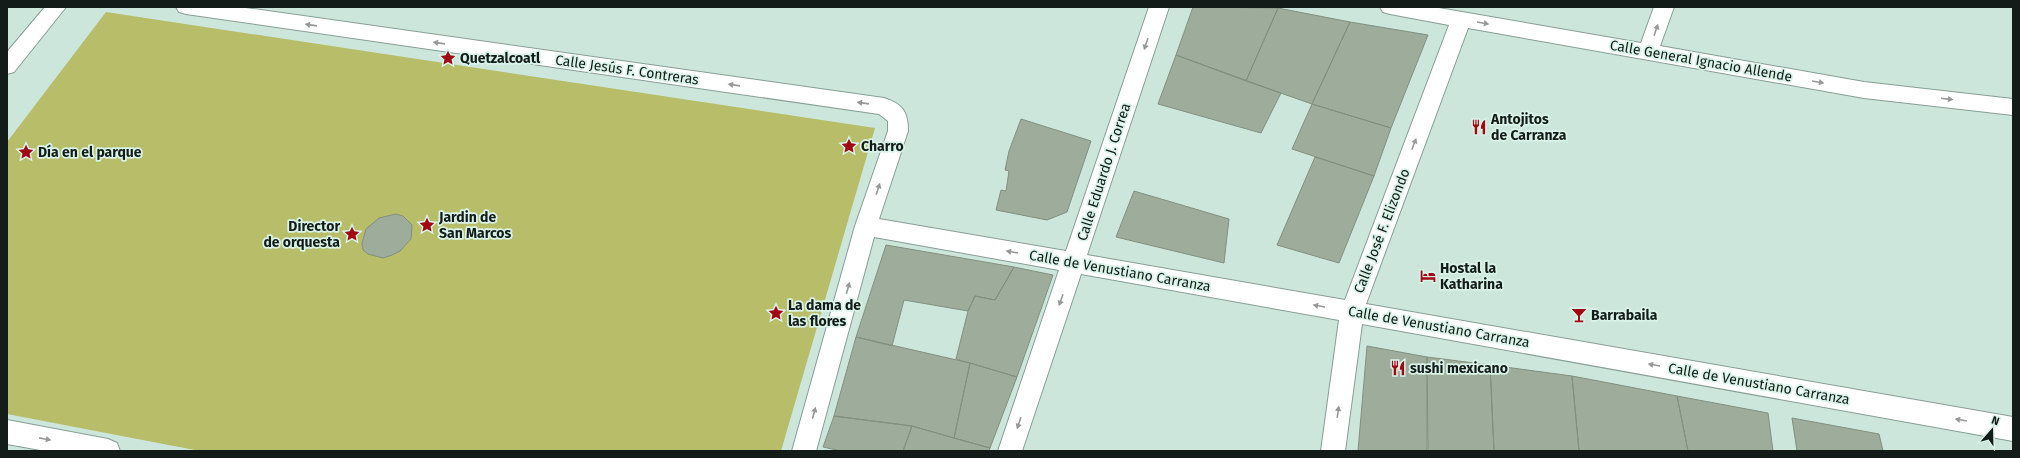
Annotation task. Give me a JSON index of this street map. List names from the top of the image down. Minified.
{"streets":{"street":["Calle General Ignacio Allende","Calle Jesús F. Contreras","Calle Eduardo J. Correa","Calle José F. Elizondo","Calle de Venustiano Carranza"]},"crossings":[["Calle General Ignacio Allende","Calle José F. Elizondo"],["Calle Jesús F. Contreras","Calle de Venustiano Carranza"],["Calle Eduardo J. Correa","Calle de Venustiano Carranza"],["Calle José F. Elizondo","Calle de Venustiano Carranza"]],"one_way":["Calle General Ignacio Allende","Calle Jesús F. Contreras","Calle Eduardo J. Correa","Calle José F. Elizondo","Calle de Venustiano Carranza"],"places":{"place":["Quetzalcoatl","Charro","Día en el parque","Jardin de San Marcos","Director de orquesta","La dama de las flores"],"restaurant":["Antojitos de Carranza","sushi mexicano"],"hotel":["Hostal la Katharina"],"bar":["Barrabaila"]},"north":"top"}
